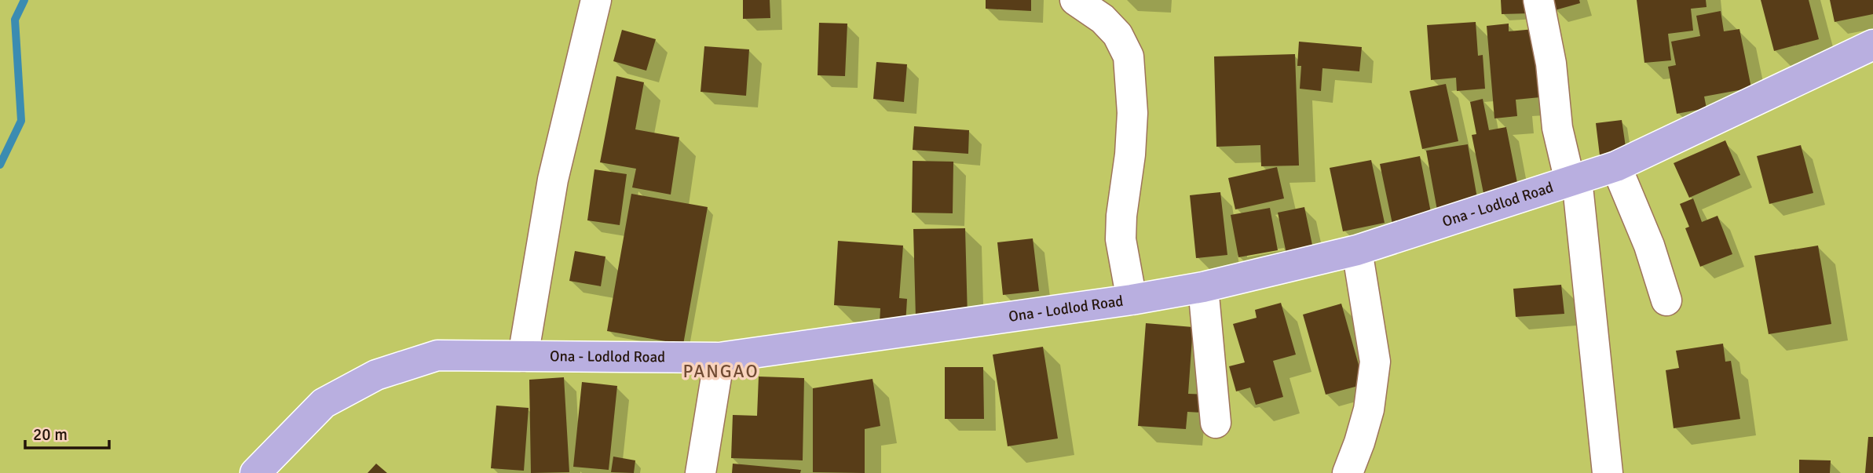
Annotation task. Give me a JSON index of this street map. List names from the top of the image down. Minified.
{"streets":{"main road":["Ona - Lodlod Road"]},"districts":["PANGAO"],"scale_bar":"20 m"}
